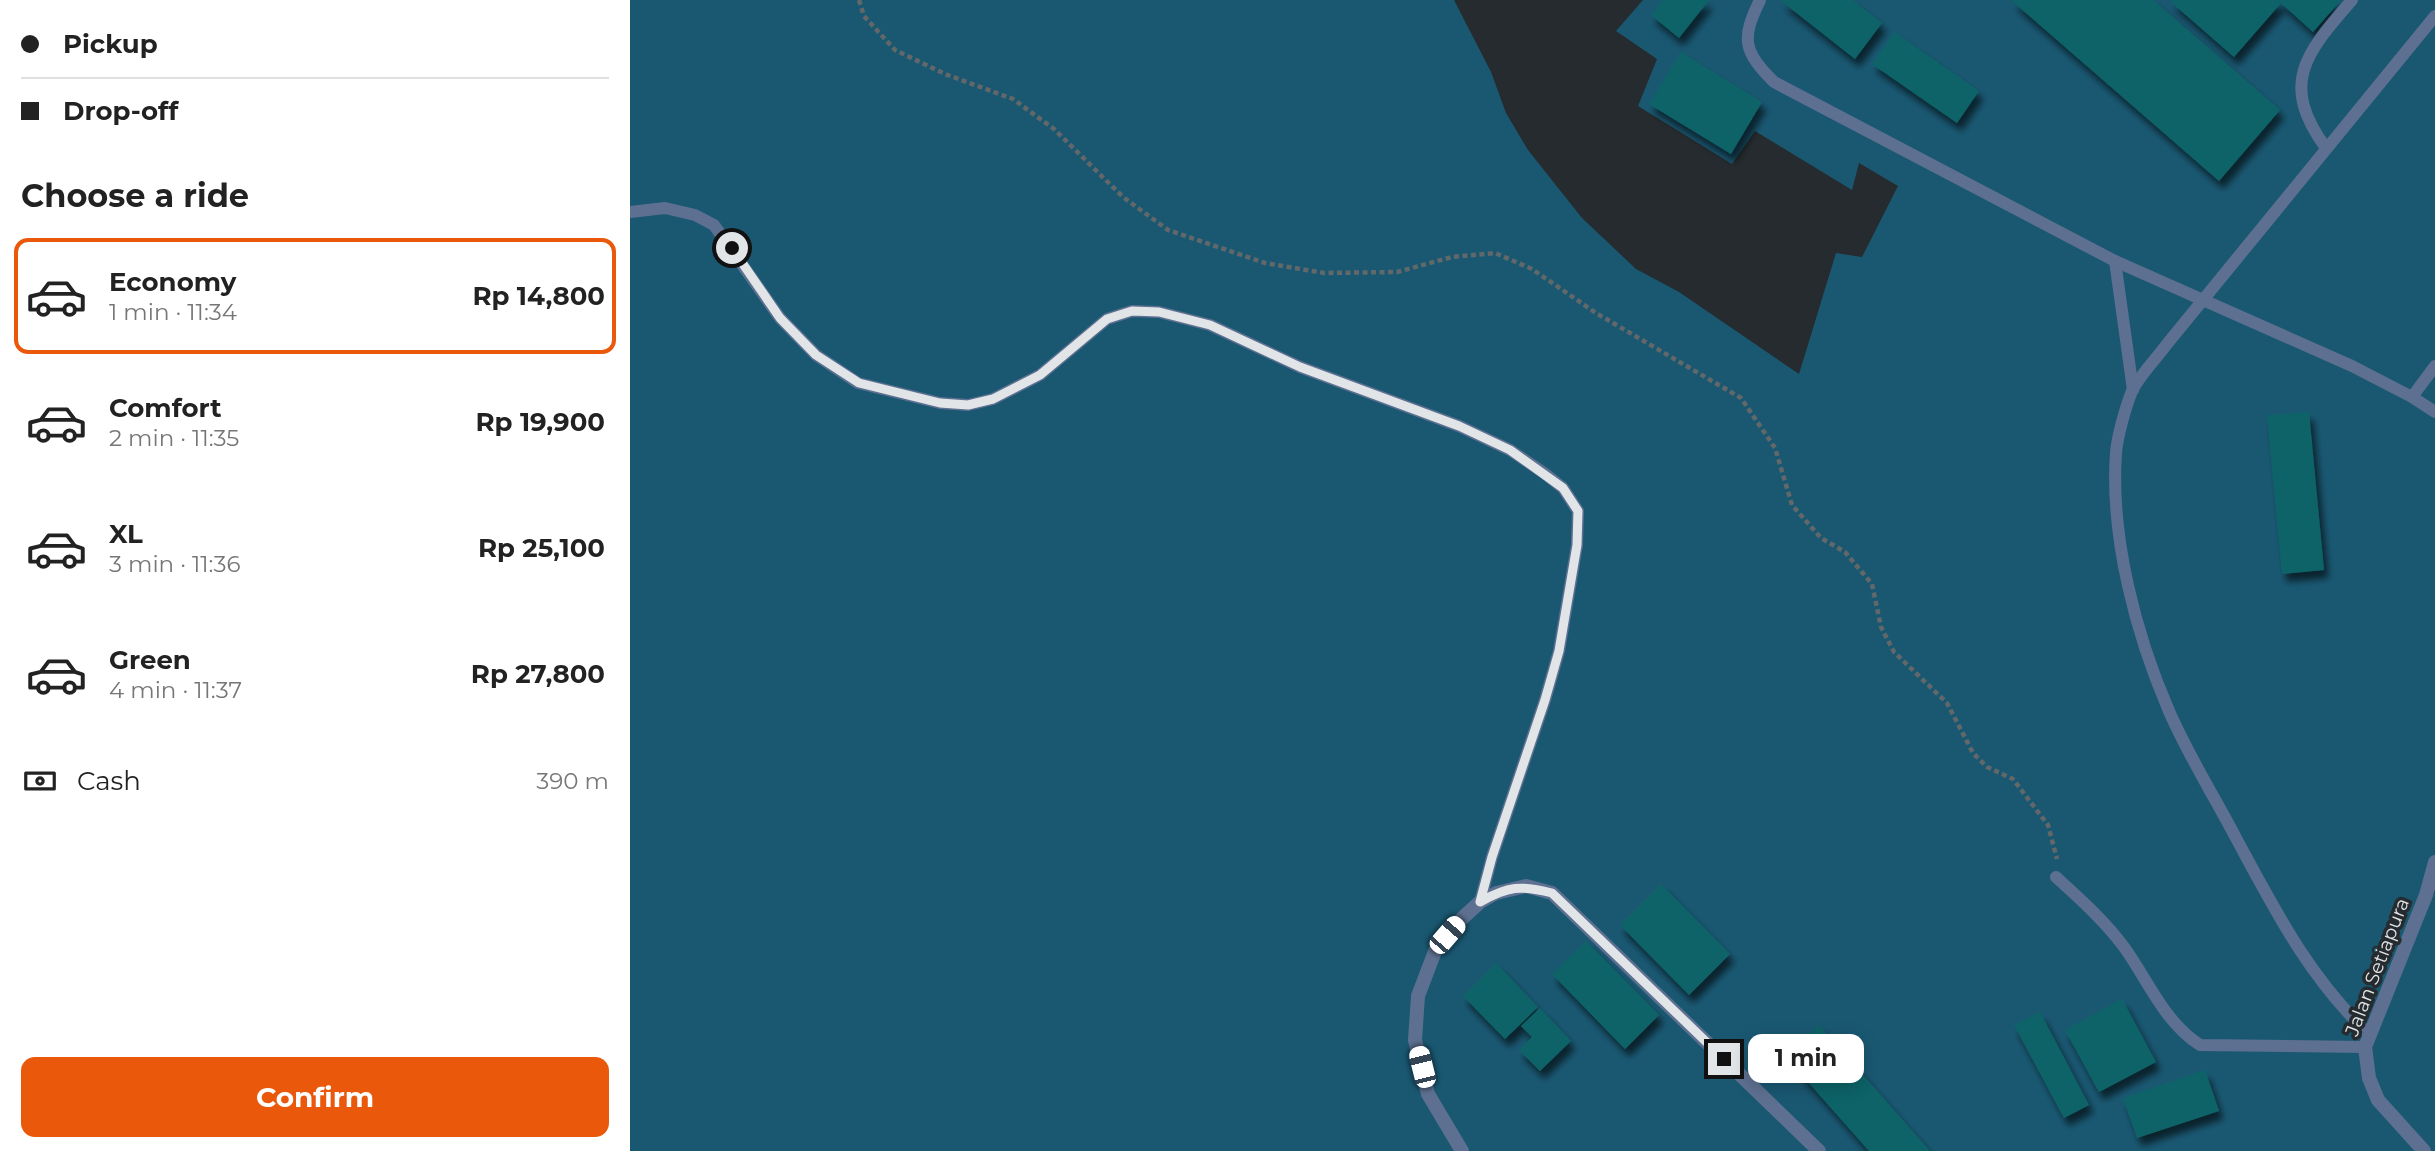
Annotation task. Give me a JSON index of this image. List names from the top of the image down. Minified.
{"streets":{"street":["Jalan Setiapura"]},"page":{"banner":["Pickup","Drop-off"],"heading":"Choose a ride","list":[{"name":"Economy","note":"1 min · 11:34","value":"Rp 14,800"},{"name":"Comfort","note":"2 min · 11:35","value":"Rp 19,900"},{"name":"XL","note":"3 min · 11:36","value":"Rp 25,100"},{"name":"Green","note":"4 min · 11:37","value":"Rp 27,800"}],"pay":["Cash","390 m"],"bubble":"1 min","buttons":"Confirm"}}
